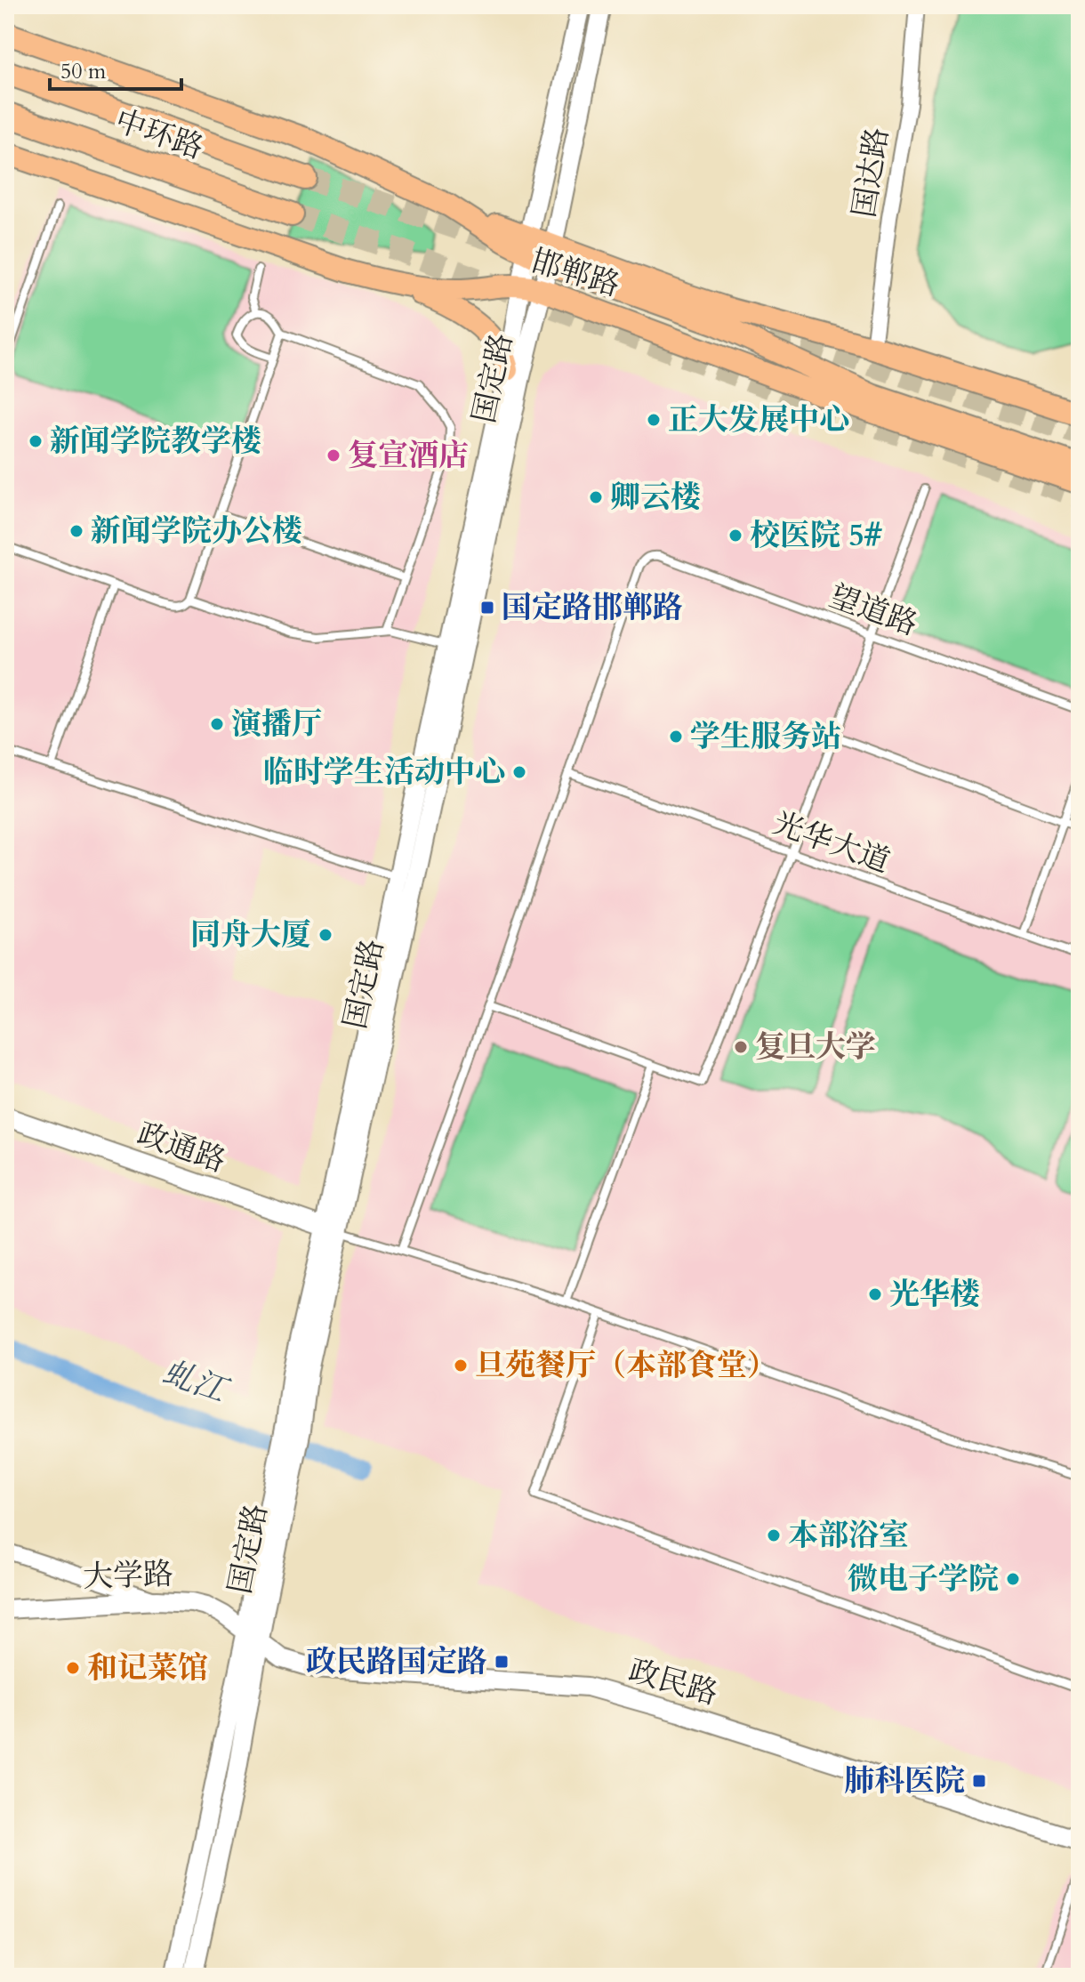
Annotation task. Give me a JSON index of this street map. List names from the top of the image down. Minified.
{"streets":{"highway":["中环路"],"main road":["邯郸路"],"street":["国达路","国定路","政通路","大学路","政民路"],"lane":["望道路","光华大道"]},"crossings":[["国达路","邯郸路"],["邯郸路","国定路"],["国定路","政通路"],["国定路","大学路"],["国定路","政民路"],["望道路","光华大道"],["大学路","政民路"]],"water":["虬江"],"places":{"other":["正大发展中心","新闻学院教学楼","复宣酒店","卿云楼","新闻学院办公楼","校医院 5#","演播厅","学生服务站","临时学生活动中心","同舟大厦","复旦大学","光华楼","旦苑餐厅（本部食堂）","本部浴室","微电子学院","和记菜馆"],"transit":["国定路邯郸路","政民路国定路","肺科医院"]},"scale_bar":"50 m"}
